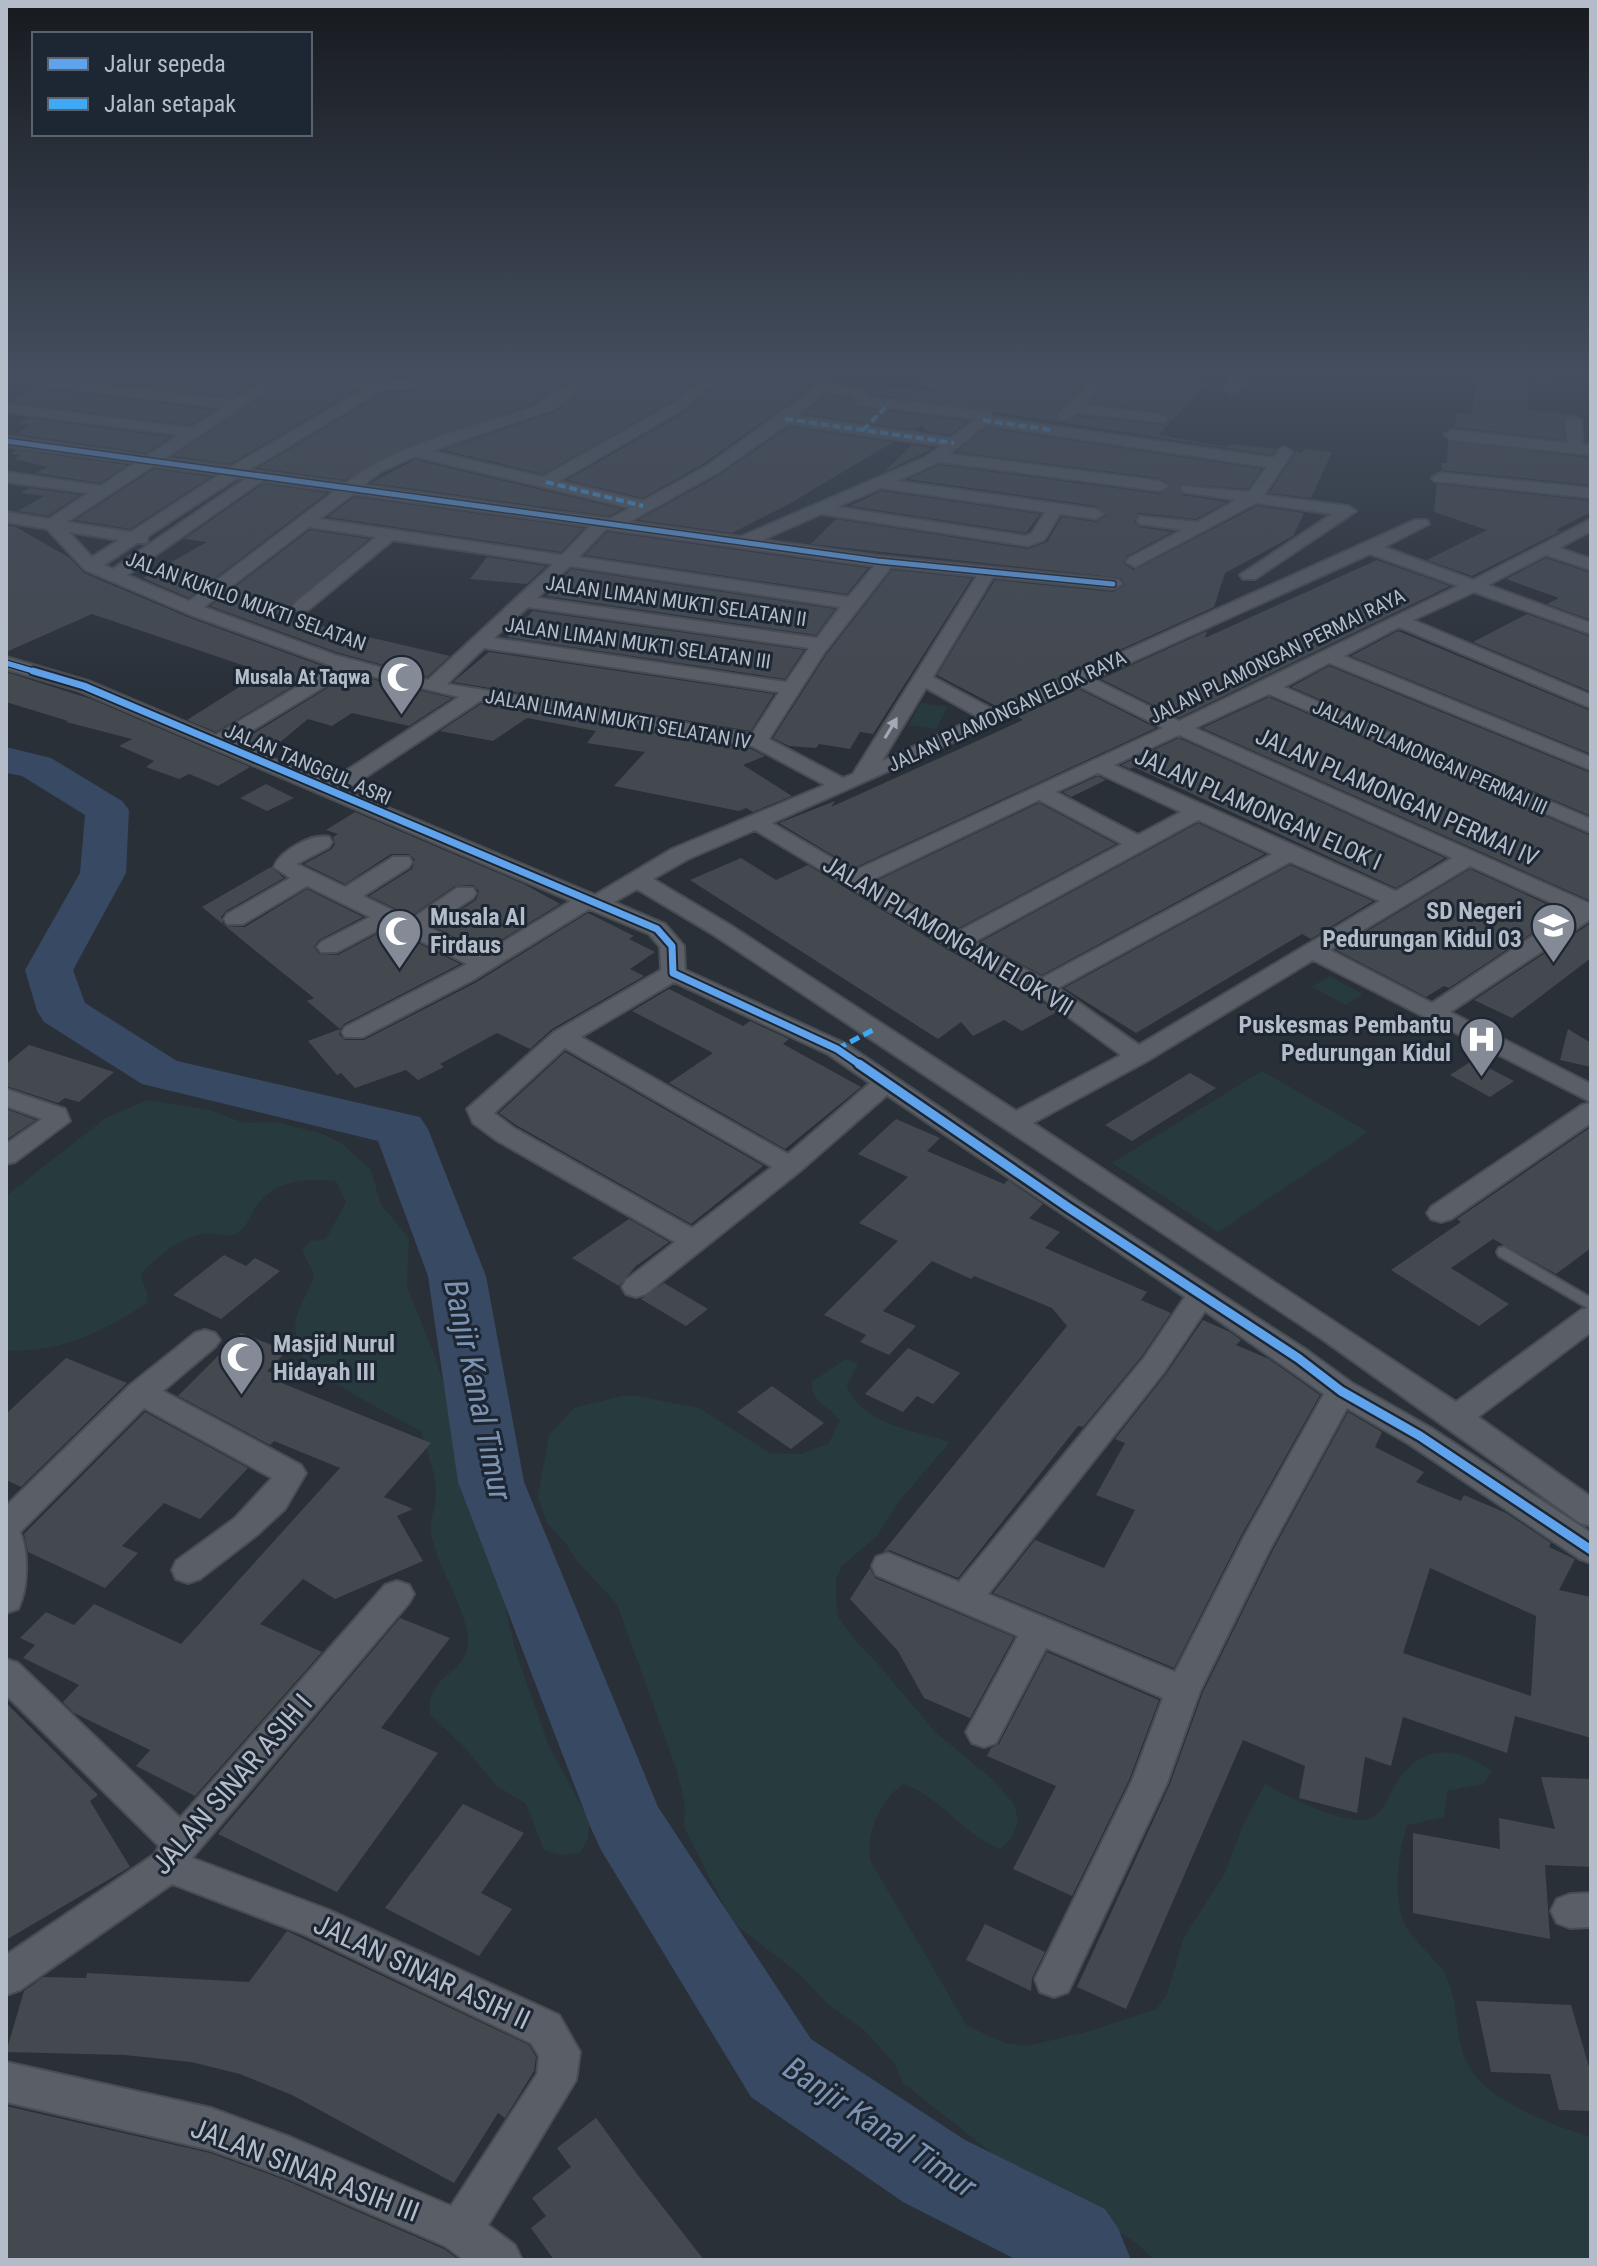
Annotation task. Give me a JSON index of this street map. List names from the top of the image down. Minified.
{"streets":{"street":["JALAN KUKILO MUKTI SELATAN","JALAN LIMAN MUKTI SELATAN II","JALAN LIMAN MUKTI SELATAN III","JALAN PLAMONGAN PERMAI RAYA","JALAN PLAMONGAN ELOK RAYA","JALAN LIMAN MUKTI SELATAN IV","JALAN PLAMONGAN PERMAI III","JALAN TANGGUL ASRI","JALAN PLAMONGAN PERMAI IV","JALAN PLAMONGAN ELOK I","JALAN PLAMONGAN ELOK VII","JALAN SINAR ASIH I","JALAN SINAR ASIH II","JALAN SINAR ASIH III"]},"crossings":[["JALAN KUKILO MUKTI SELATAN","JALAN LIMAN MUKTI SELATAN IV"],["JALAN PLAMONGAN PERMAI RAYA","JALAN PLAMONGAN PERMAI III"],["JALAN PLAMONGAN PERMAI RAYA","JALAN PLAMONGAN PERMAI IV"],["JALAN PLAMONGAN PERMAI RAYA","JALAN PLAMONGAN ELOK I"],["JALAN PLAMONGAN PERMAI RAYA","JALAN PLAMONGAN ELOK VII"],["JALAN PLAMONGAN ELOK RAYA","JALAN LIMAN MUKTI SELATAN IV"],["JALAN PLAMONGAN ELOK RAYA","JALAN TANGGUL ASRI"],["JALAN PLAMONGAN ELOK RAYA","JALAN PLAMONGAN PERMAI IV"],["JALAN PLAMONGAN ELOK RAYA","JALAN PLAMONGAN ELOK VII"],["JALAN SINAR ASIH I","JALAN SINAR ASIH II"],["JALAN SINAR ASIH II","JALAN SINAR ASIH III"]],"water":["Banjir Kanal Timur"],"places":{"mosque":["Musala At Taqwa","Musala Al Firdaus","Masjid Nurul Hidayah III"],"school or university":["SD Negeri Pedurungan Kidul 03"],"hospital":["Puskesmas Pembantu Pedurungan Kidul"]},"legend":["Jalur sepeda","Jalan setapak"]}
